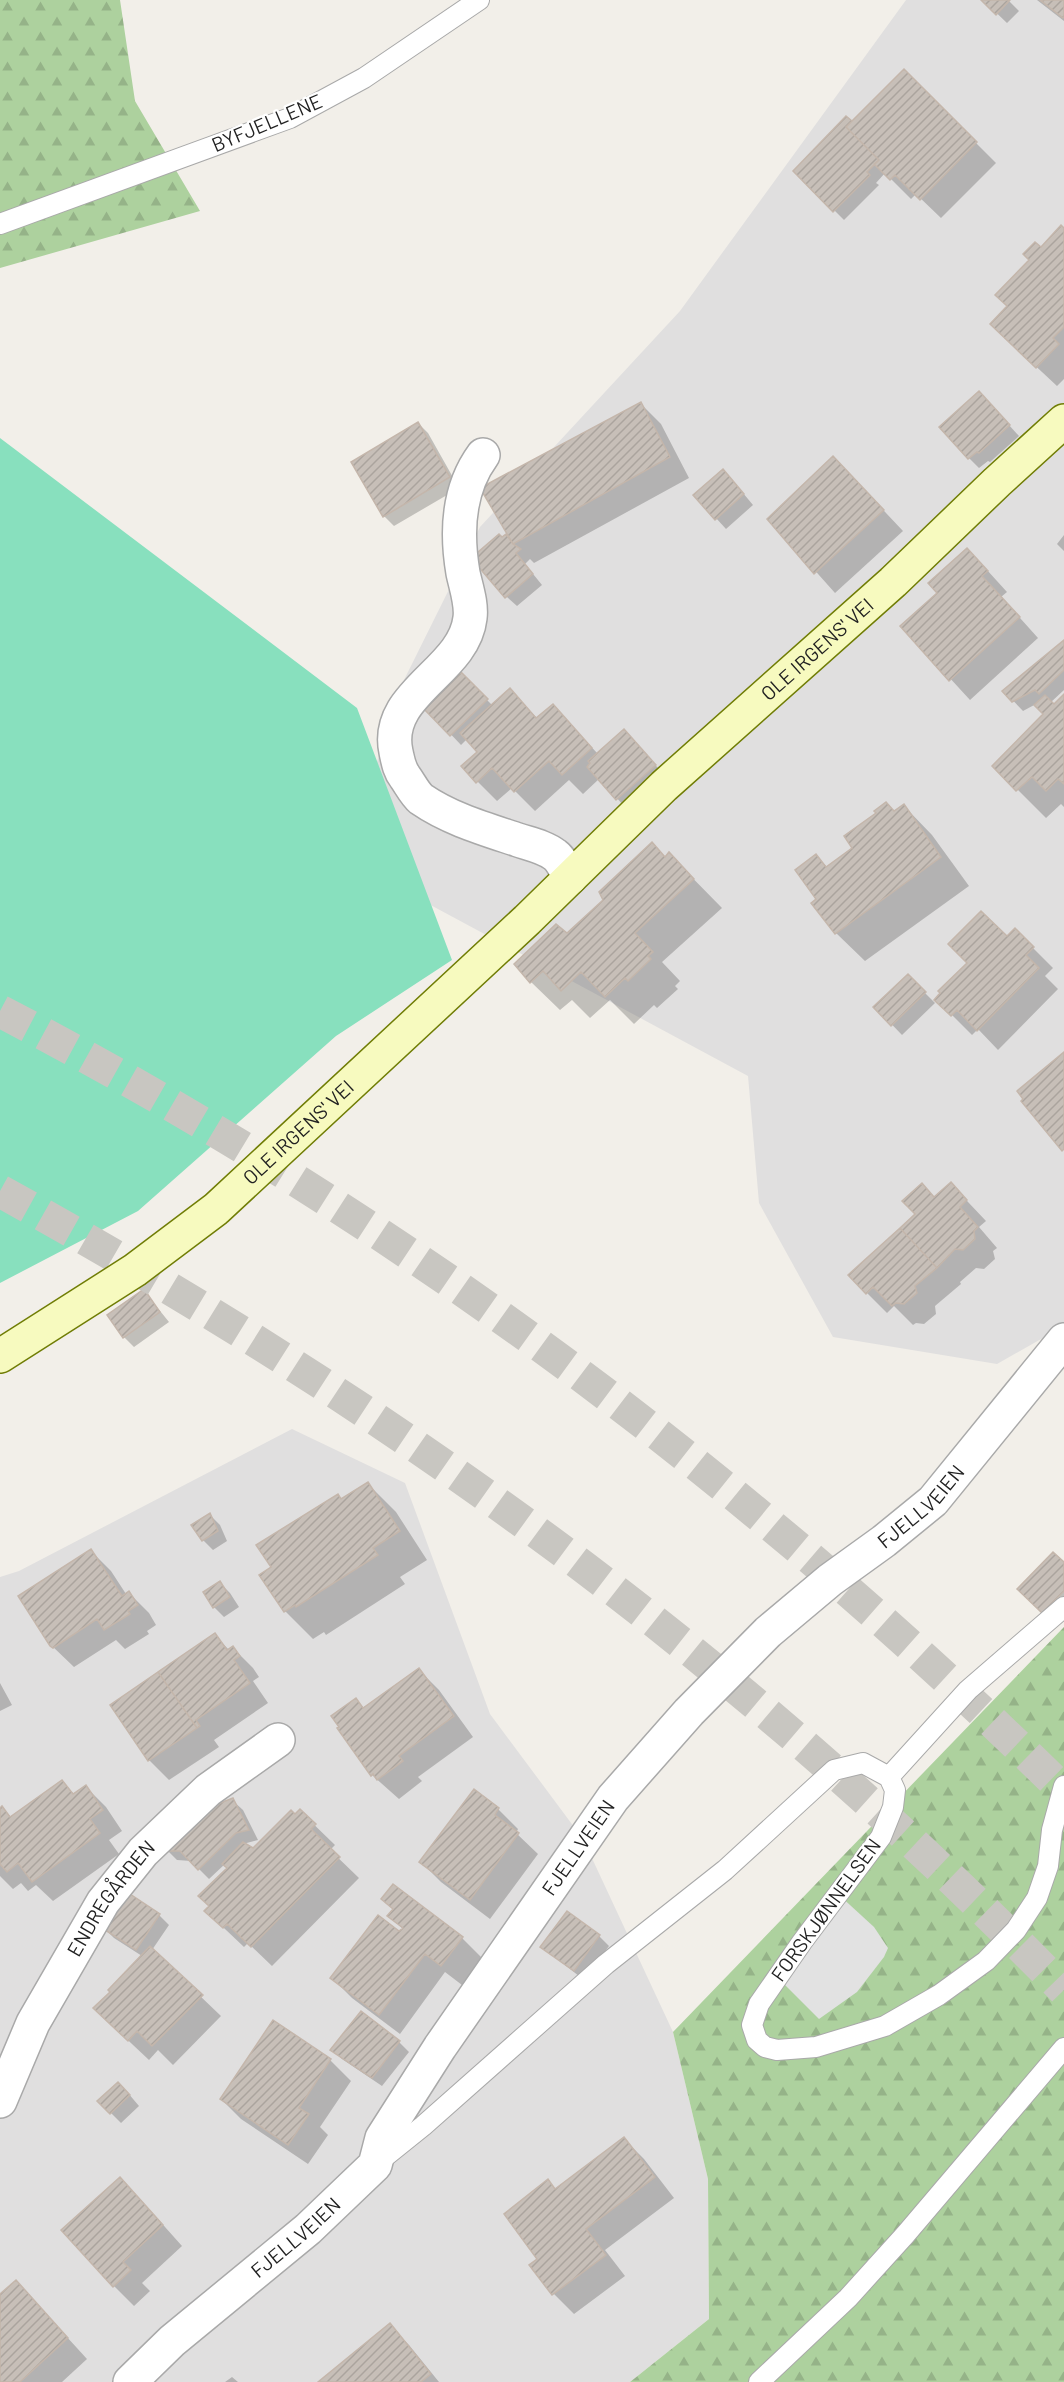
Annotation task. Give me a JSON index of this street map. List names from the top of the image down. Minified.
{"streets":{"street":["OLE IRGENS' VEI","FJELLVEIEN","ENDREGÅRDEN"],"lane":["BYFJELLENE","FORSKJØNNELSEN"]}}
